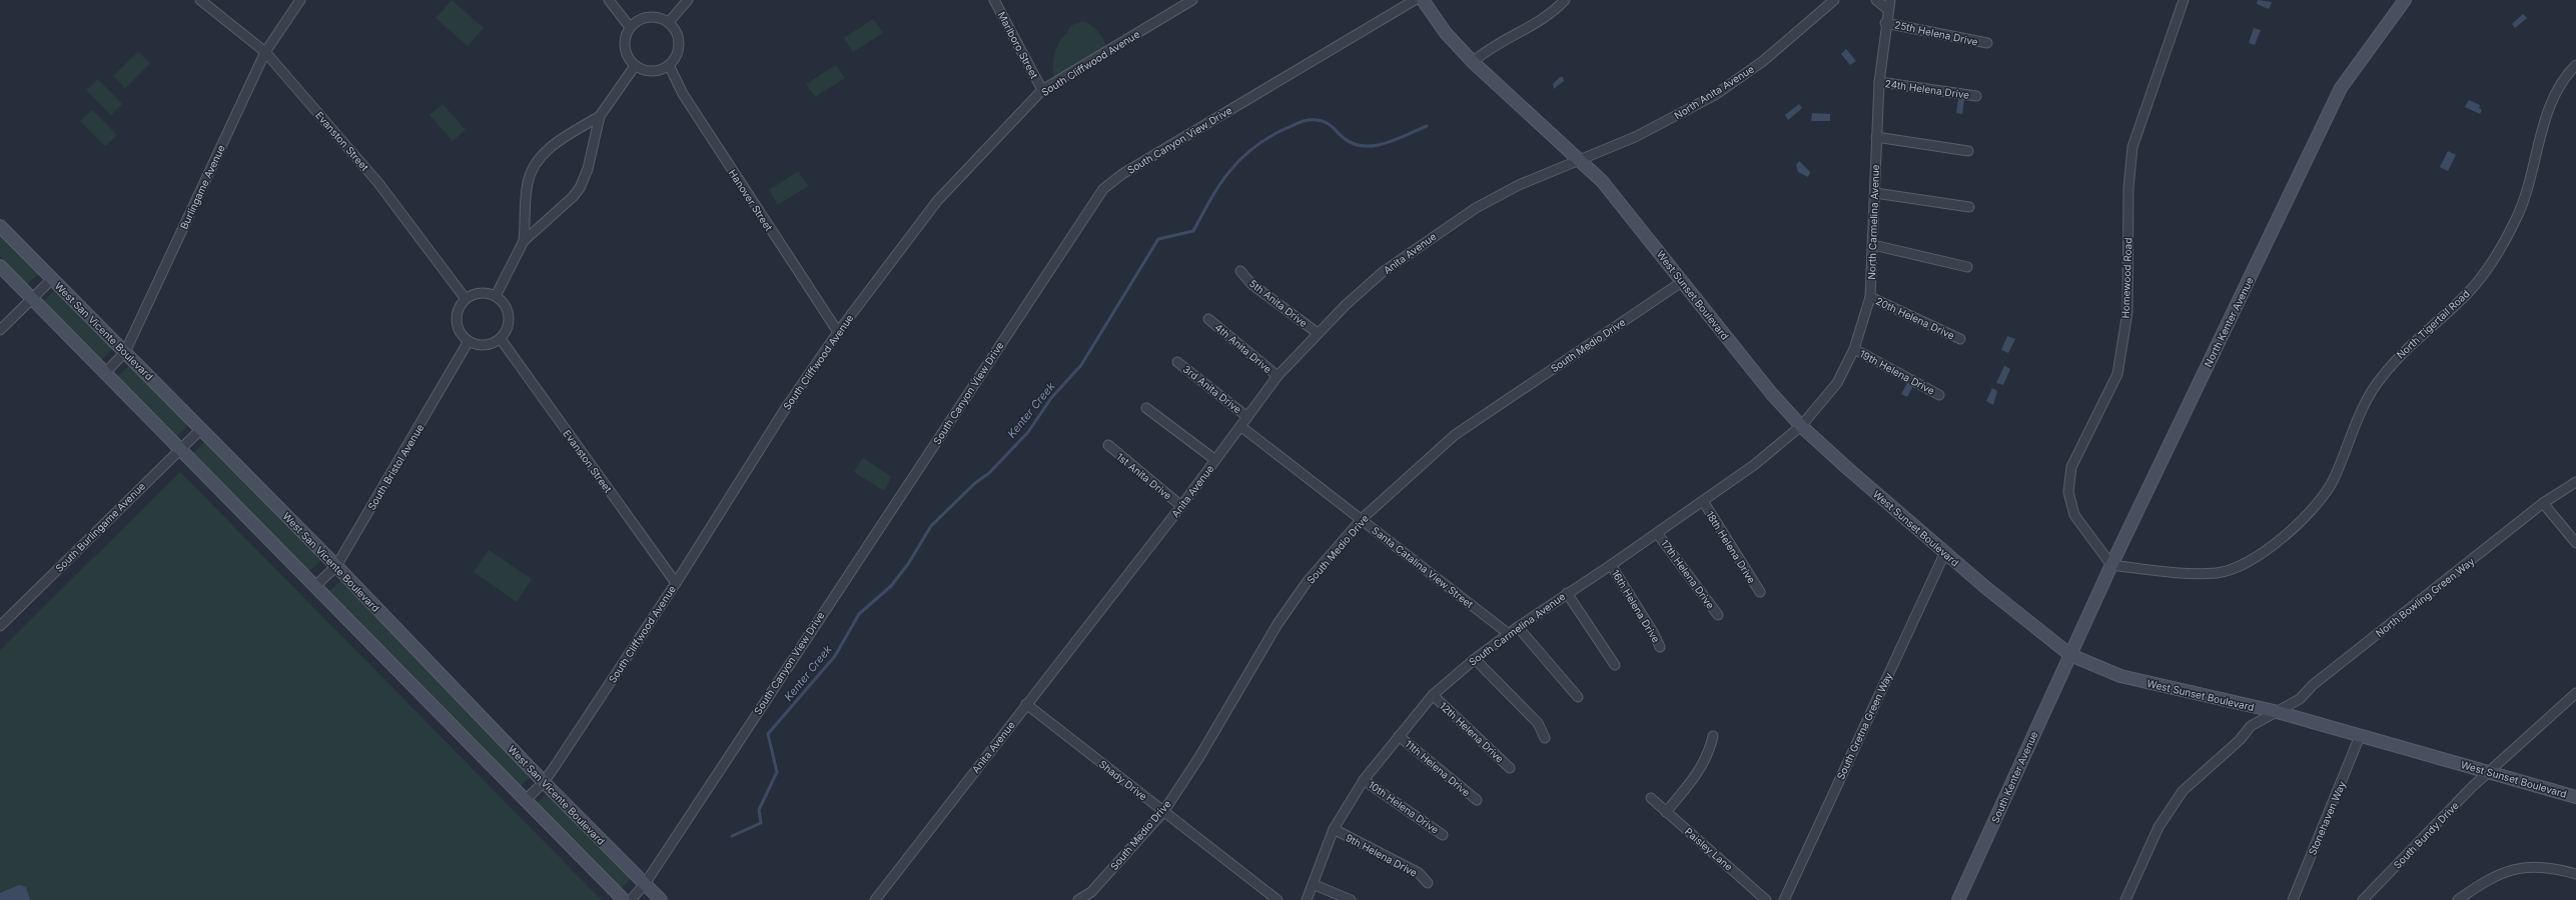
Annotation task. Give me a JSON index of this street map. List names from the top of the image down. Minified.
{"streets":{"main road":["West Sunset Boulevard","North Kenter Avenue","West San Vicente Boulevard","South Kenter Avenue"],"street":["25th Helena Drive","Marlboro Street","South Cliffwood Avenue","24th Helena Drive","North Anita Avenue","South Canyon View Drive","Evanston Street","Burlingame Avenue","Hanover Street","North Carmelina Avenue","Anita Avenue","Homewood Road","5th Anita Drive","20th Helena Drive","North Tigertail Road","South Medio Drive","4th Anita Drive","19th Helena Drive","3rd Anita Drive","South Bristol Avenue","1st Anita Drive","South Burlingame Avenue","18th Helena Drive","Santa Catalina View Street","17th Helena Drive","North Bowling Green Way","16th Helena Drive","South Carmelina Avenue","South Gretna Green Way","12th Helena Drive","11th Helena Drive","Shady Drive","10th Helena Drive","Stonehaven Way","South Bundy Drive","Paisley Lane","9th Helena Drive"]},"crossings":[["25th Helena Drive","North Carmelina Avenue"],["Marlboro Street","South Cliffwood Avenue"],["South Cliffwood Avenue","Evanston Street"],["South Cliffwood Avenue","Hanover Street"],["South Cliffwood Avenue","West San Vicente Boulevard"],["24th Helena Drive","North Carmelina Avenue"],["North Anita Avenue","Anita Avenue"],["North Anita Avenue","West Sunset Boulevard"],["South Canyon View Drive","West San Vicente Boulevard"],["Evanston Street","Burlingame Avenue"],["Evanston Street","South Bristol Avenue"],["Burlingame Avenue","West San Vicente Boulevard"],["North Carmelina Avenue","West Sunset Boulevard"],["North Carmelina Avenue","20th Helena Drive"],["North Carmelina Avenue","19th Helena Drive"],["North Carmelina Avenue","South Carmelina Avenue"],["Anita Avenue","West Sunset Boulevard"],["Anita Avenue","5th Anita Drive"],["Anita Avenue","4th Anita Drive"],["Anita Avenue","3rd Anita Drive"],["Anita Avenue","1st Anita Drive"],["Anita Avenue","Santa Catalina View Street"],["Anita Avenue","Shady Drive"],["Homewood Road","North Kenter Avenue"],["Homewood Road","North Tigertail Road"],["West Sunset Boulevard","North Kenter Avenue"],["West Sunset Boulevard","South Medio Drive"],["West Sunset Boulevard","North Bowling Green Way"],["West Sunset Boulevard","South Carmelina Avenue"],["West Sunset Boulevard","South Gretna Green Way"],["West Sunset Boulevard","South Kenter Avenue"],["West Sunset Boulevard","Stonehaven Way"],["West Sunset Boulevard","South Bundy Drive"],["North Kenter Avenue","North Tigertail Road"],["North Kenter Avenue","South Kenter Avenue"],["West San Vicente Boulevard","South Bristol Avenue"],["West San Vicente Boulevard","South Burlingame Avenue"],["South Medio Drive","Santa Catalina View Street"],["South Medio Drive","Shady Drive"],["18th Helena Drive","South Carmelina Avenue"],["Santa Catalina View Street","South Carmelina Avenue"],["17th Helena Drive","South Carmelina Avenue"],["16th Helena Drive","South Carmelina Avenue"],["South Carmelina Avenue","12th Helena Drive"],["South Carmelina Avenue","11th Helena Drive"],["South Carmelina Avenue","10th Helena Drive"],["South Carmelina Avenue","9th Helena Drive"]],"water":["Kenter Creek"]}
